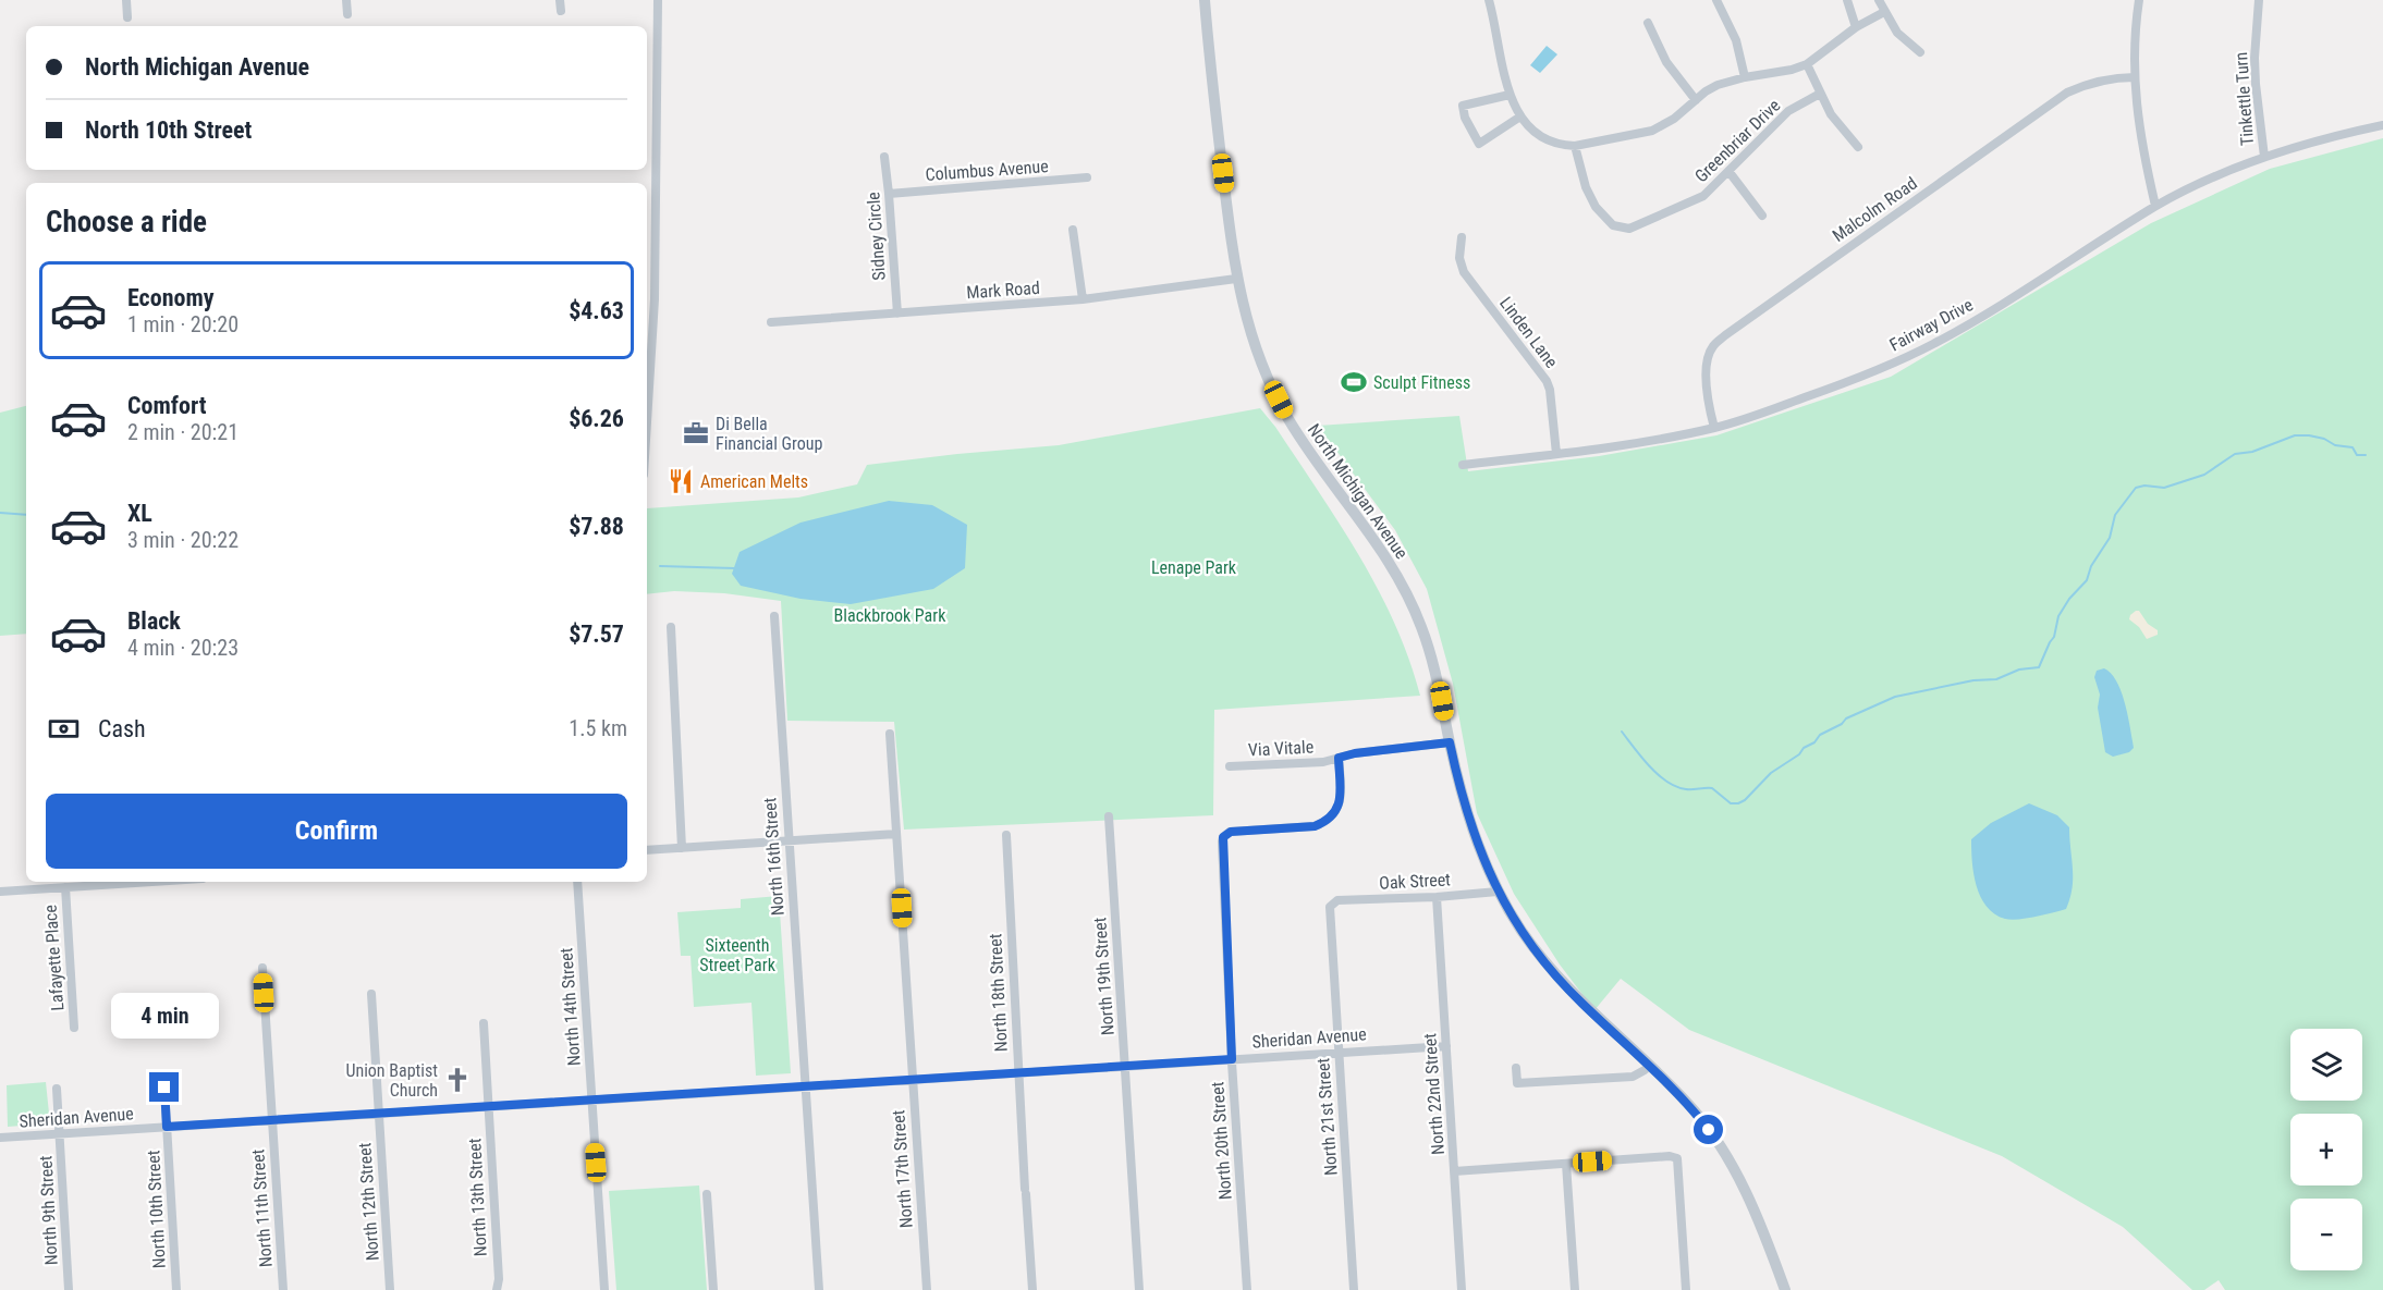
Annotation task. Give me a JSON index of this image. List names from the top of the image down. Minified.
{"streets":{"street":["Tinkettle Turn","Greenbriar Drive","Columbus Avenue","Malcolm Road","Sidney Circle","Mark Road","Fairway Drive","Linden Lane","North Michigan Avenue","Via Vitale","North 16th Street","Oak Street","Lafayette Place","North 19th Street","North 18th Street","North 14th Street","Sheridan Avenue","North 22nd Street","North 21st Street","North 20th Street","North 17th Street","North 13th Street","North 12th Street","North 11th Street","North 10th Street","North 9th Street"]},"crossings":[["Tinkettle Turn","Fairway Drive"],["Columbus Avenue","Sidney Circle"],["Malcolm Road","Fairway Drive"],["Sidney Circle","Mark Road"],["Mark Road","North Michigan Avenue"],["Fairway Drive","Linden Lane"],["North Michigan Avenue","Via Vitale"],["North Michigan Avenue","Oak Street"],["Via Vitale","North 20th Street"],["North 16th Street","Sheridan Avenue"],["Oak Street","North 22nd Street"],["Oak Street","North 21st Street"],["North 19th Street","Sheridan Avenue"],["North 18th Street","Sheridan Avenue"],["North 14th Street","Sheridan Avenue"],["Sheridan Avenue","North 22nd Street"],["Sheridan Avenue","North 21st Street"],["Sheridan Avenue","North 20th Street"],["Sheridan Avenue","North 17th Street"],["Sheridan Avenue","North 13th Street"],["Sheridan Avenue","North 12th Street"],["Sheridan Avenue","North 11th Street"],["Sheridan Avenue","North 10th Street"],["Sheridan Avenue","North 9th Street"]],"parks":["Lenape Park","Blackbrook Park","Sixteenth Street Park"],"places":{"sports":["Sculpt Fitness"],"office":["Di Bella Financial Group"],"restaurant":["American Melts"],"church":["Union Baptist Church"]},"page":{"banner":["North Michigan Avenue","North 10th Street"],"heading":"Choose a ride","list":[{"name":"Economy","note":"1 min · 20:20","value":"$4.63"},{"name":"Comfort","note":"2 min · 20:21","value":"$6.26"},{"name":"XL","note":"3 min · 20:22","value":"$7.88"},{"name":"Black","note":"4 min · 20:23","value":"$7.57"}],"pay":["Cash","1.5 km"],"buttons":"Confirm","bubble":"4 min","map_buttons":["+","−"]}}
